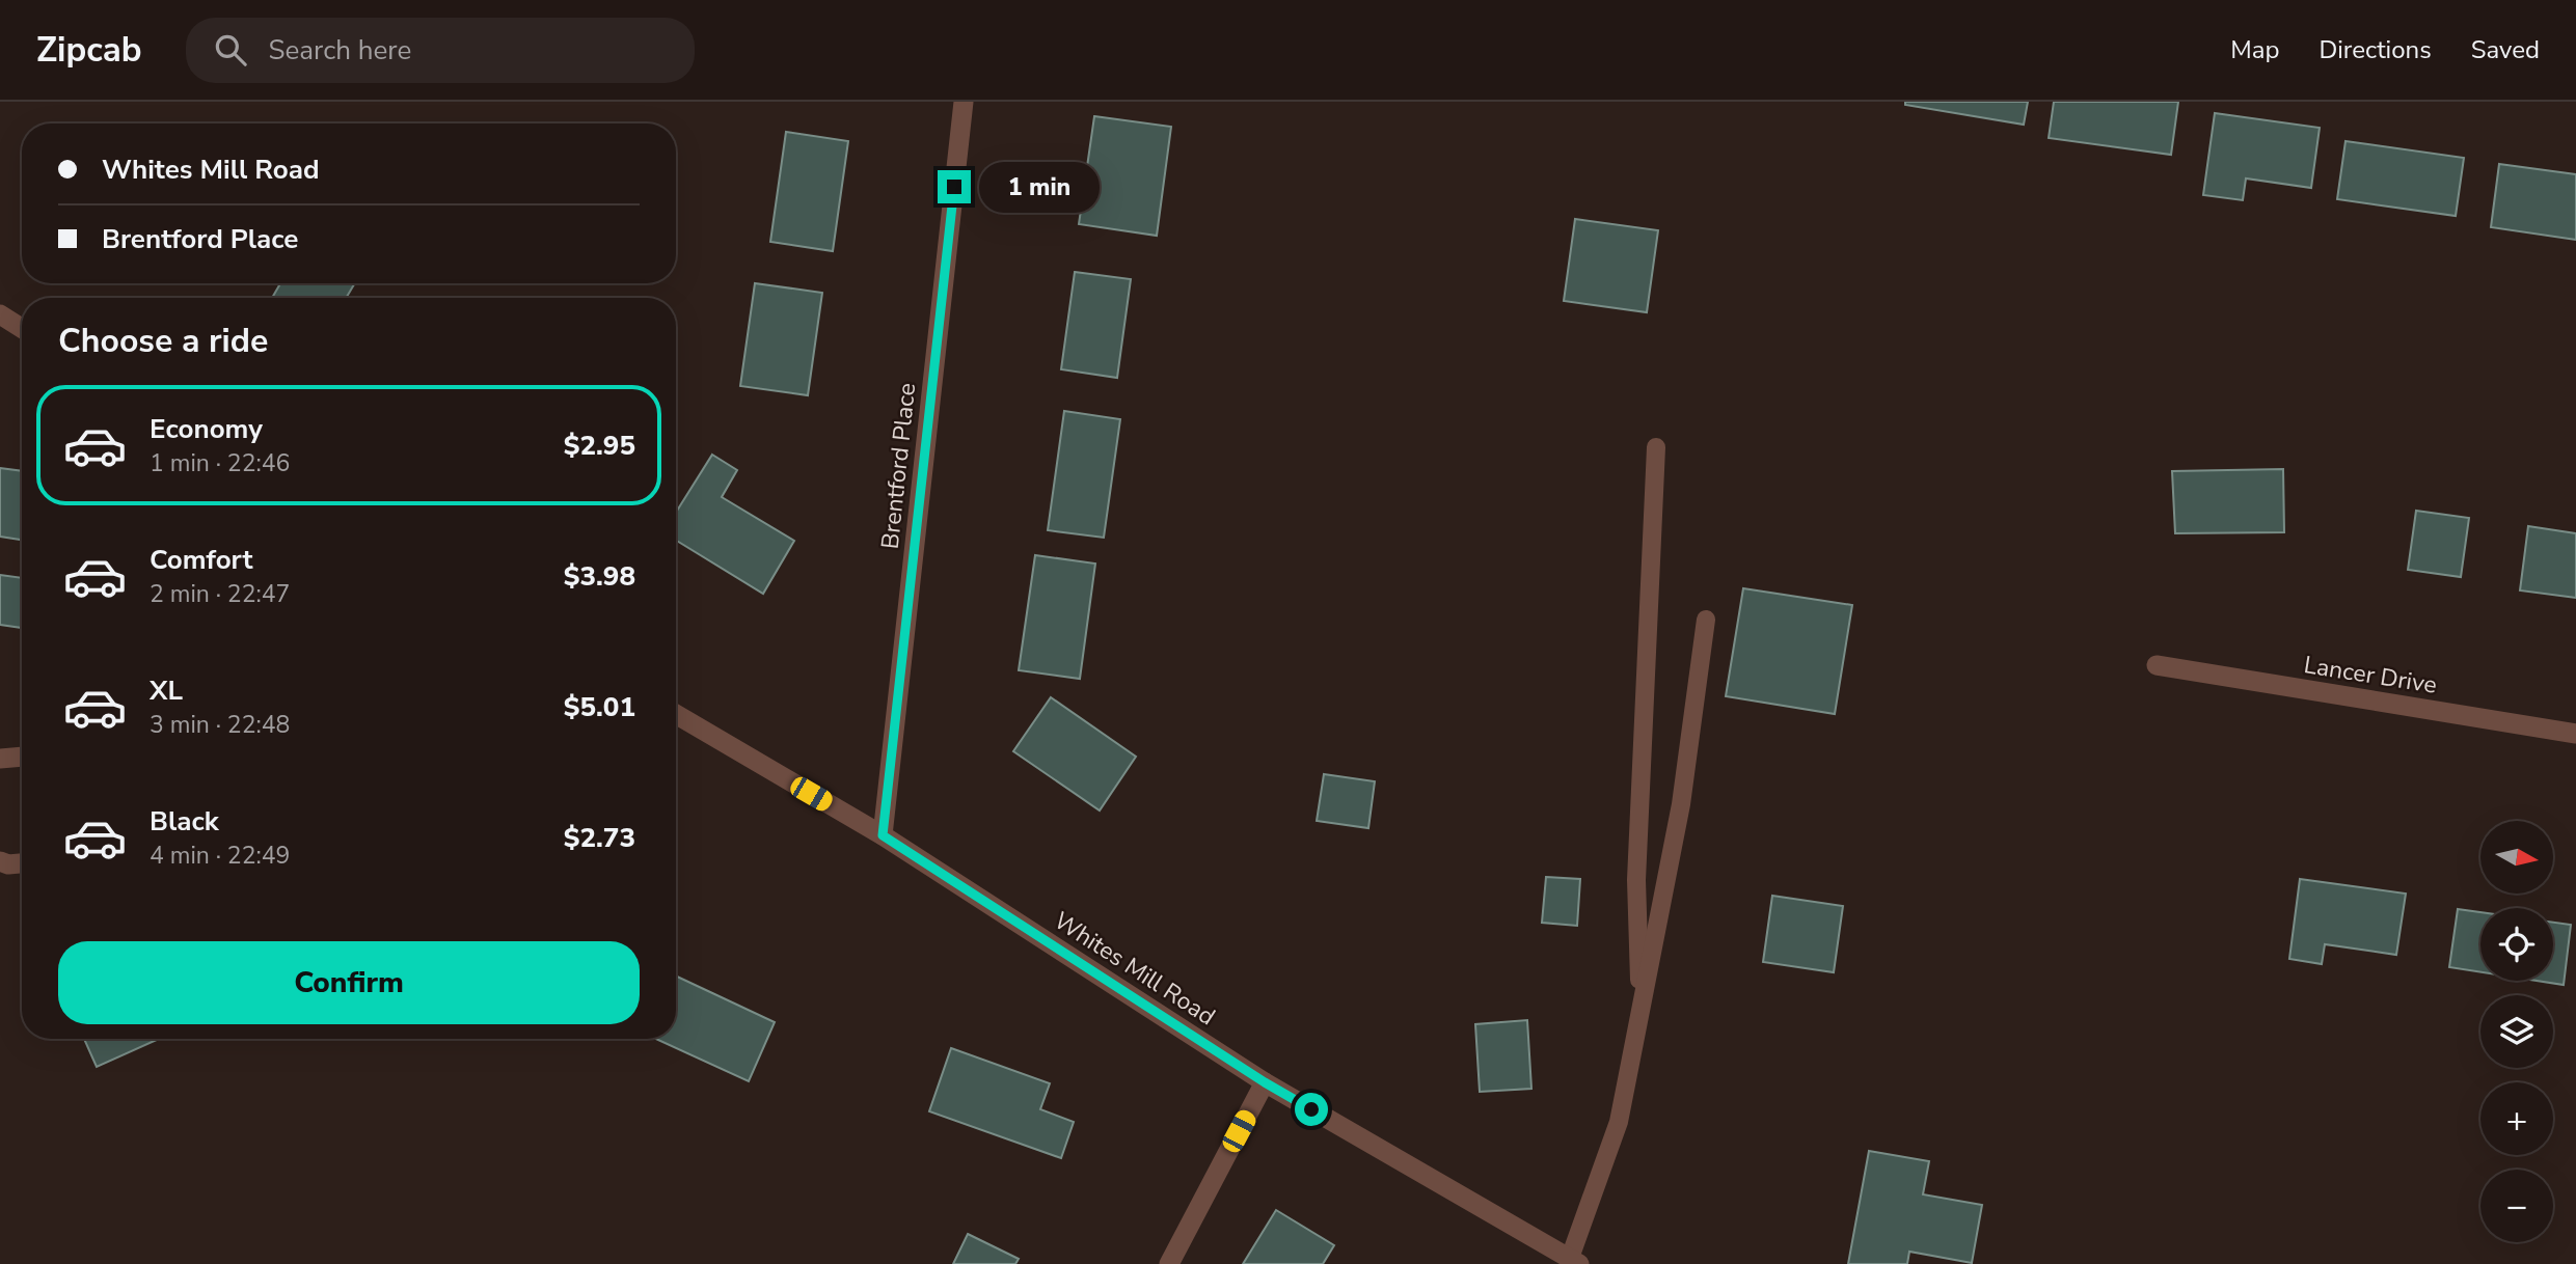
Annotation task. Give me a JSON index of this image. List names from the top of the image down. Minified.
{"streets":{"street":["Brentford Place","Lancer Drive","Whites Mill Road"]},"crossings":[["Brentford Place","Whites Mill Road"]],"north":"right","page":{"header":"Zipcab","search":"Search here","nav":["Map","Directions","Saved"],"banner":["Whites Mill Road","Brentford Place"],"bubble":"1 min","heading":"Choose a ride","list":[{"name":"Economy","note":"1 min · 22:46","value":"$2.95"},{"name":"Comfort","note":"2 min · 22:47","value":"$3.98"},{"name":"XL","note":"3 min · 22:48","value":"$5.01"},{"name":"Black","note":"4 min · 22:49","value":"$2.73"}],"map_buttons":["+","−"],"buttons":"Confirm"}}
